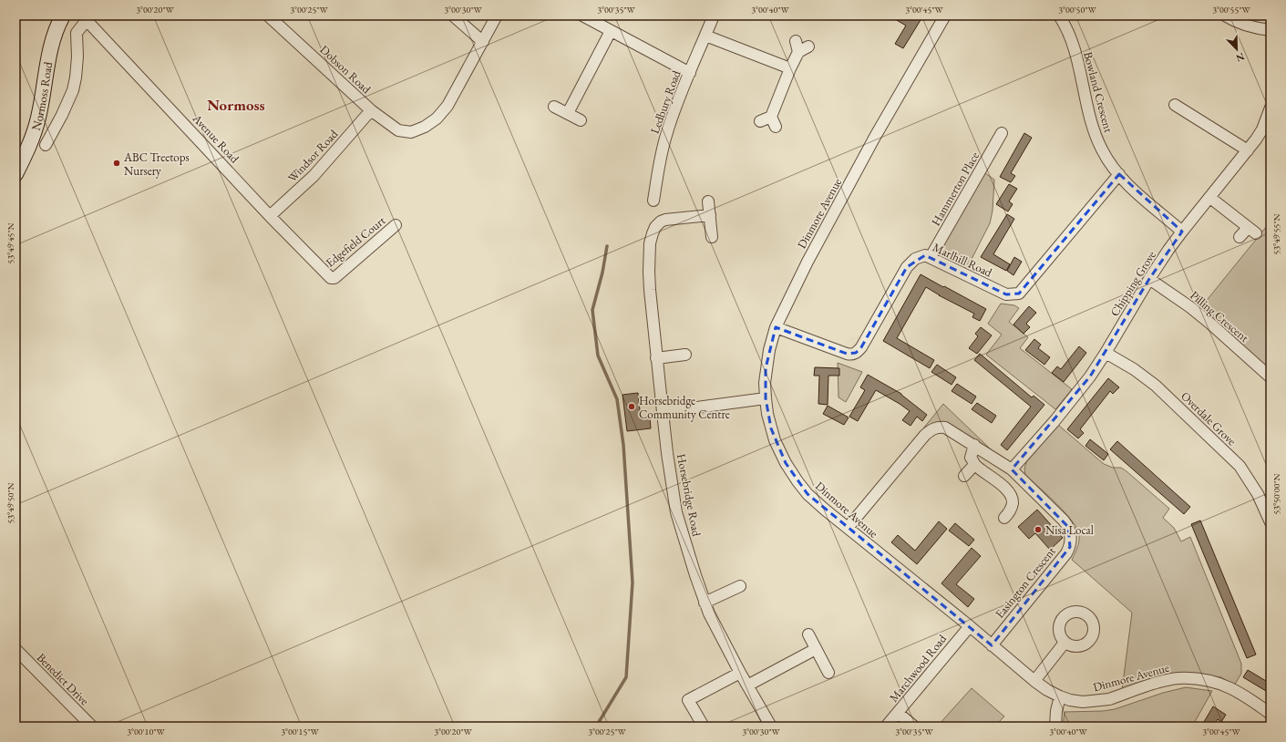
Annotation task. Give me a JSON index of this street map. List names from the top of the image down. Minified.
{"streets":{"main road":["Normoss Road"],"street":["Dobson Road","Bowland Crescent","Ledbury Road","Avenue Road","Windsor Road","Hammerton Place","Dinmore Avenue","Edgefield Court","Marlhill Road","Chipping Grove","Pilling Crescent","Overdale Grove","Horsebridge Road","Easington Crescent","Marchwood Road","Benedict Drive"]},"crossings":[["Dobson Road","Windsor Road"],["Bowland Crescent","Marlhill Road"],["Bowland Crescent","Chipping Grove"],["Normoss Road","Avenue Road"],["Avenue Road","Windsor Road"],["Avenue Road","Edgefield Court"],["Hammerton Place","Marlhill Road"],["Dinmore Avenue","Marlhill Road"],["Dinmore Avenue","Easington Crescent"],["Dinmore Avenue","Marchwood Road"],["Chipping Grove","Pilling Crescent"],["Chipping Grove","Overdale Grove"],["Chipping Grove","Easington Crescent"]],"districts":["Normoss"],"places":["ABC Treetops Nursery","Horsebridge Community Centre","Nisa Local"],"north":"bottom right","coordinates":["3°00'20\"W","3°00'25\"W","3°00'30\"W","3°00'35\"W","3°00'40\"W","3°00'45\"W","3°00'50\"W","3°00'55\"W","53°49'55\"N","53°49'45\"N","53°50'00\"N","53°49'50\"N","3°00'10\"W","3°00'15\"W"]}
